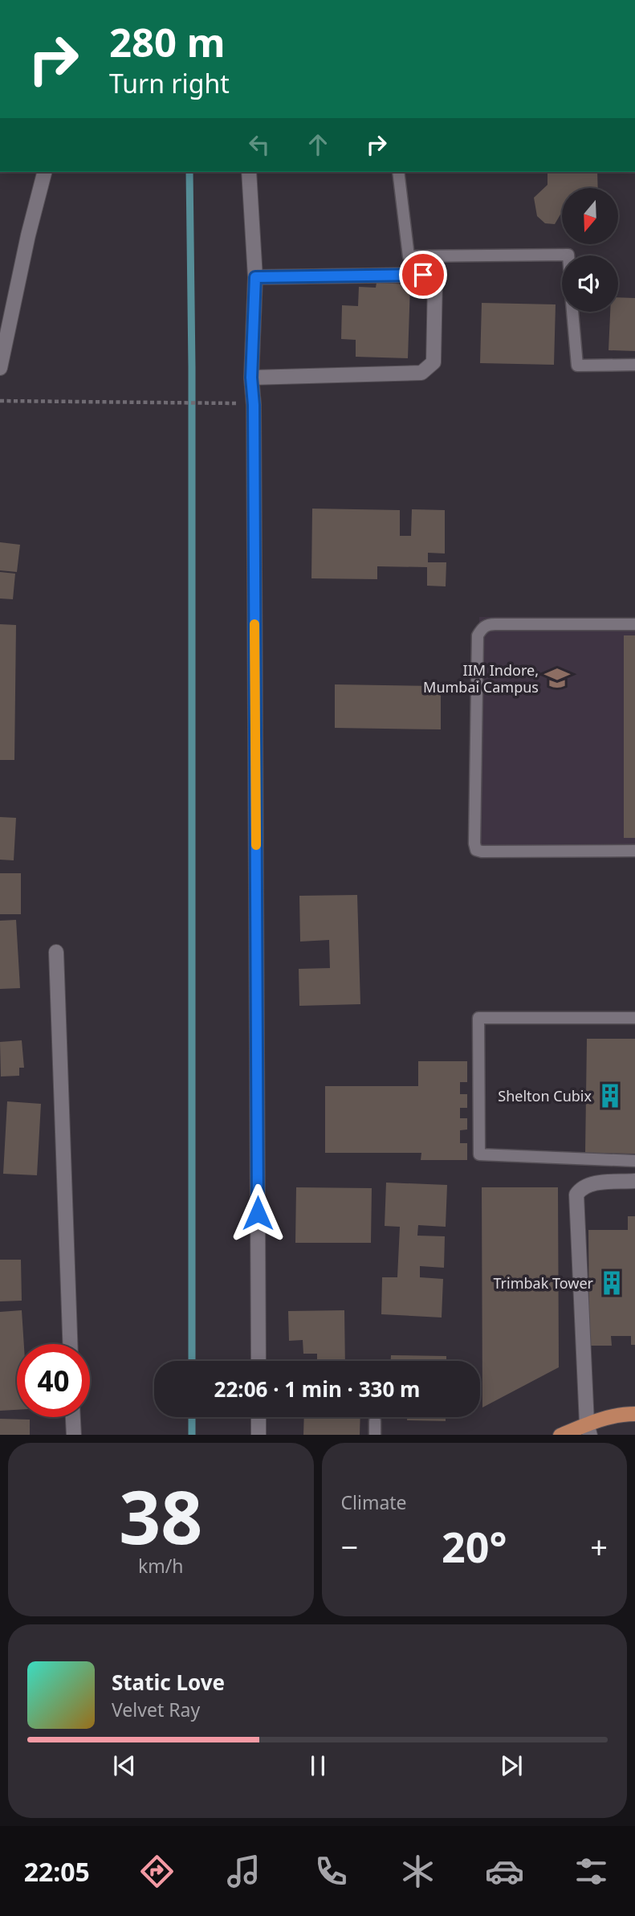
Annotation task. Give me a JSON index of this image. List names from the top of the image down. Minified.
{"places":{"school or university":["IIM Indore, Mumbai Campus"],"building":["Shelton Cubix","Trimbak Tower"]},"north":"bottom","page":{"turn":["280 m","Turn right"],"limit":"40","trip":"22:06 · 1 min · 330 m","tile":[["38","km/h"],"Climate"],"heat":["−","20°","+"],"song":["Static Love","Velvet Ray"],"tabs":"22:05"}}
